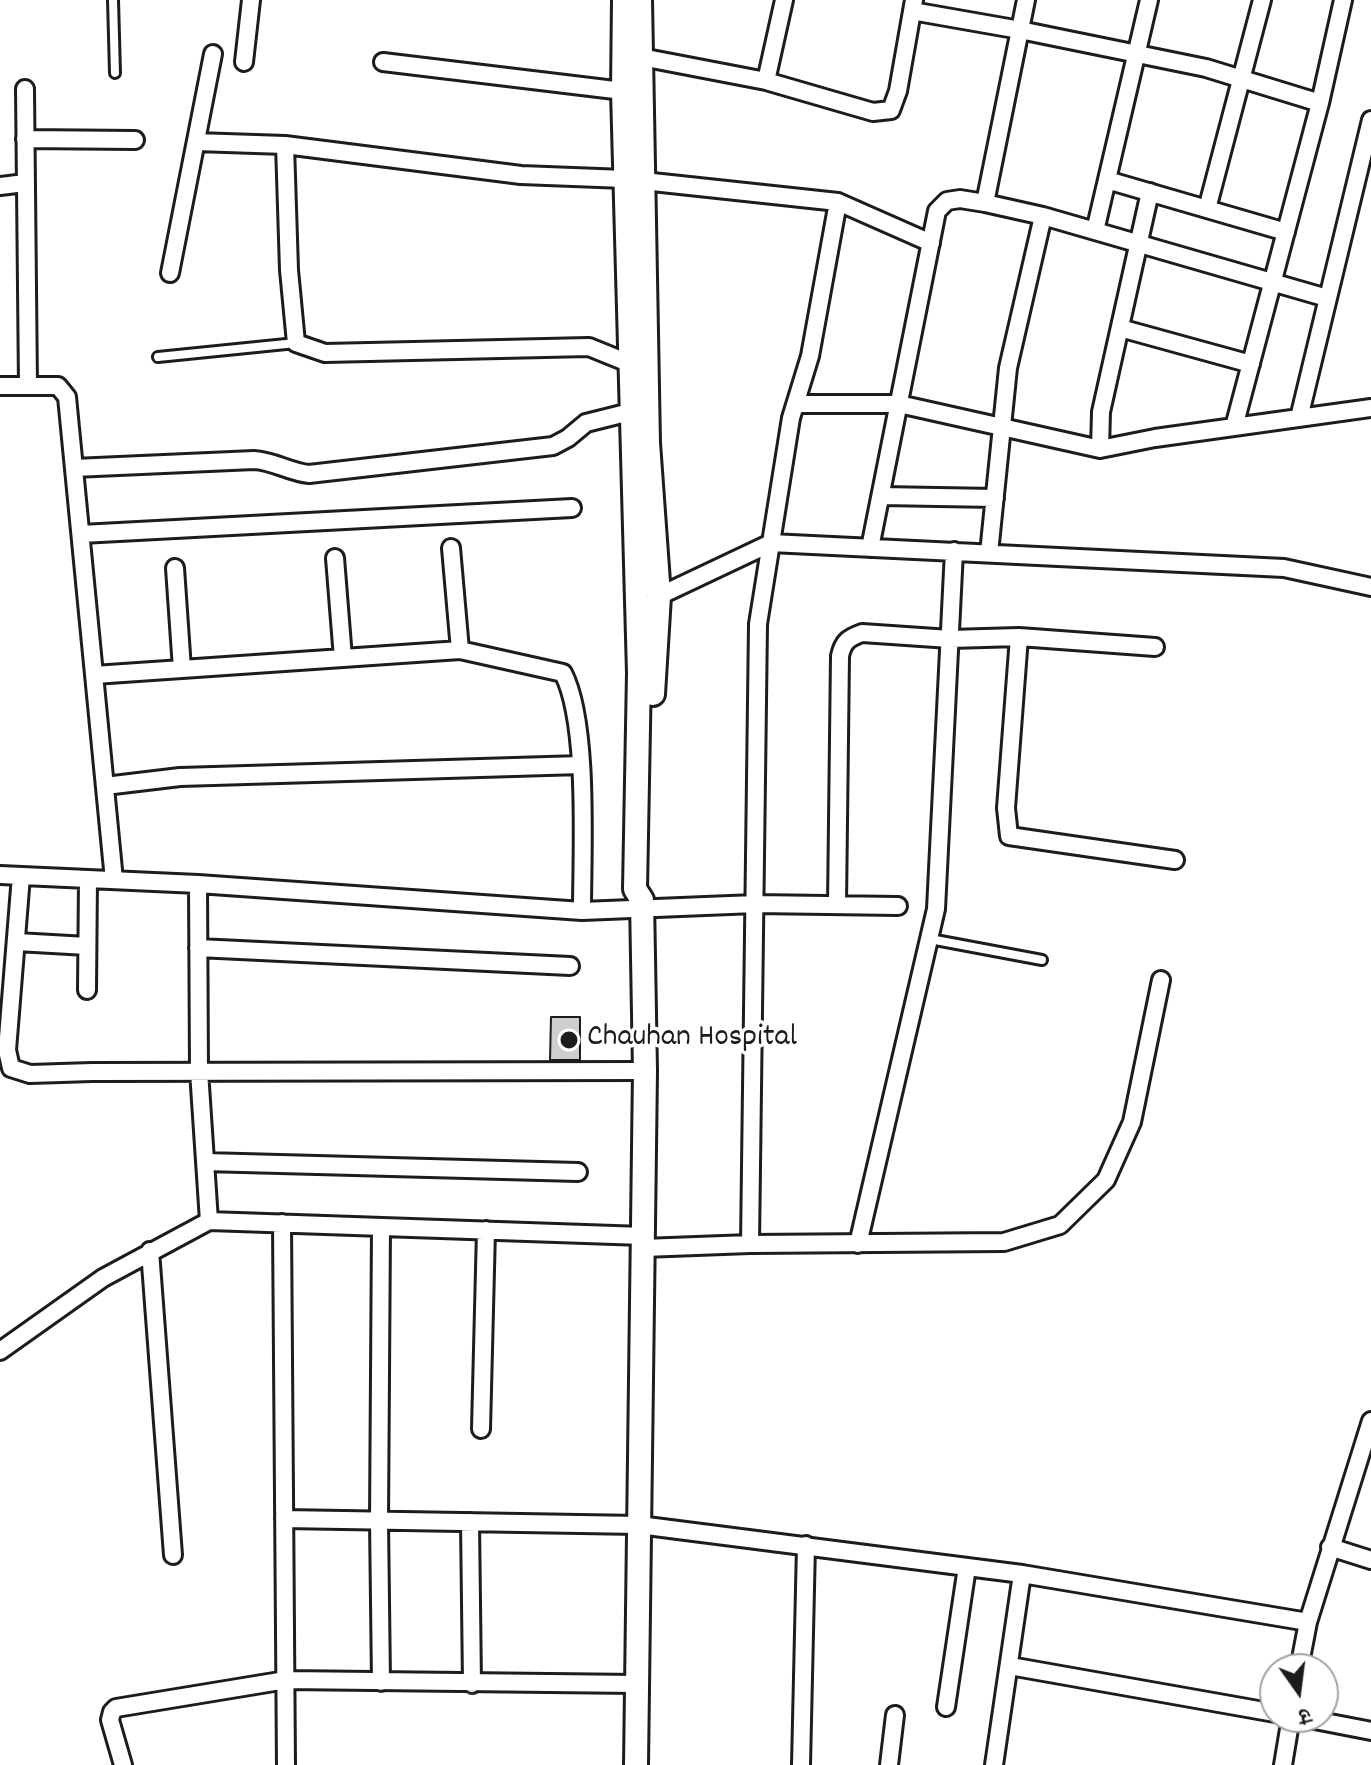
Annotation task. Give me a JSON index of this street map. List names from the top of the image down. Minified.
{"places":["Chauhan Hospital"],"north":"bottom"}
